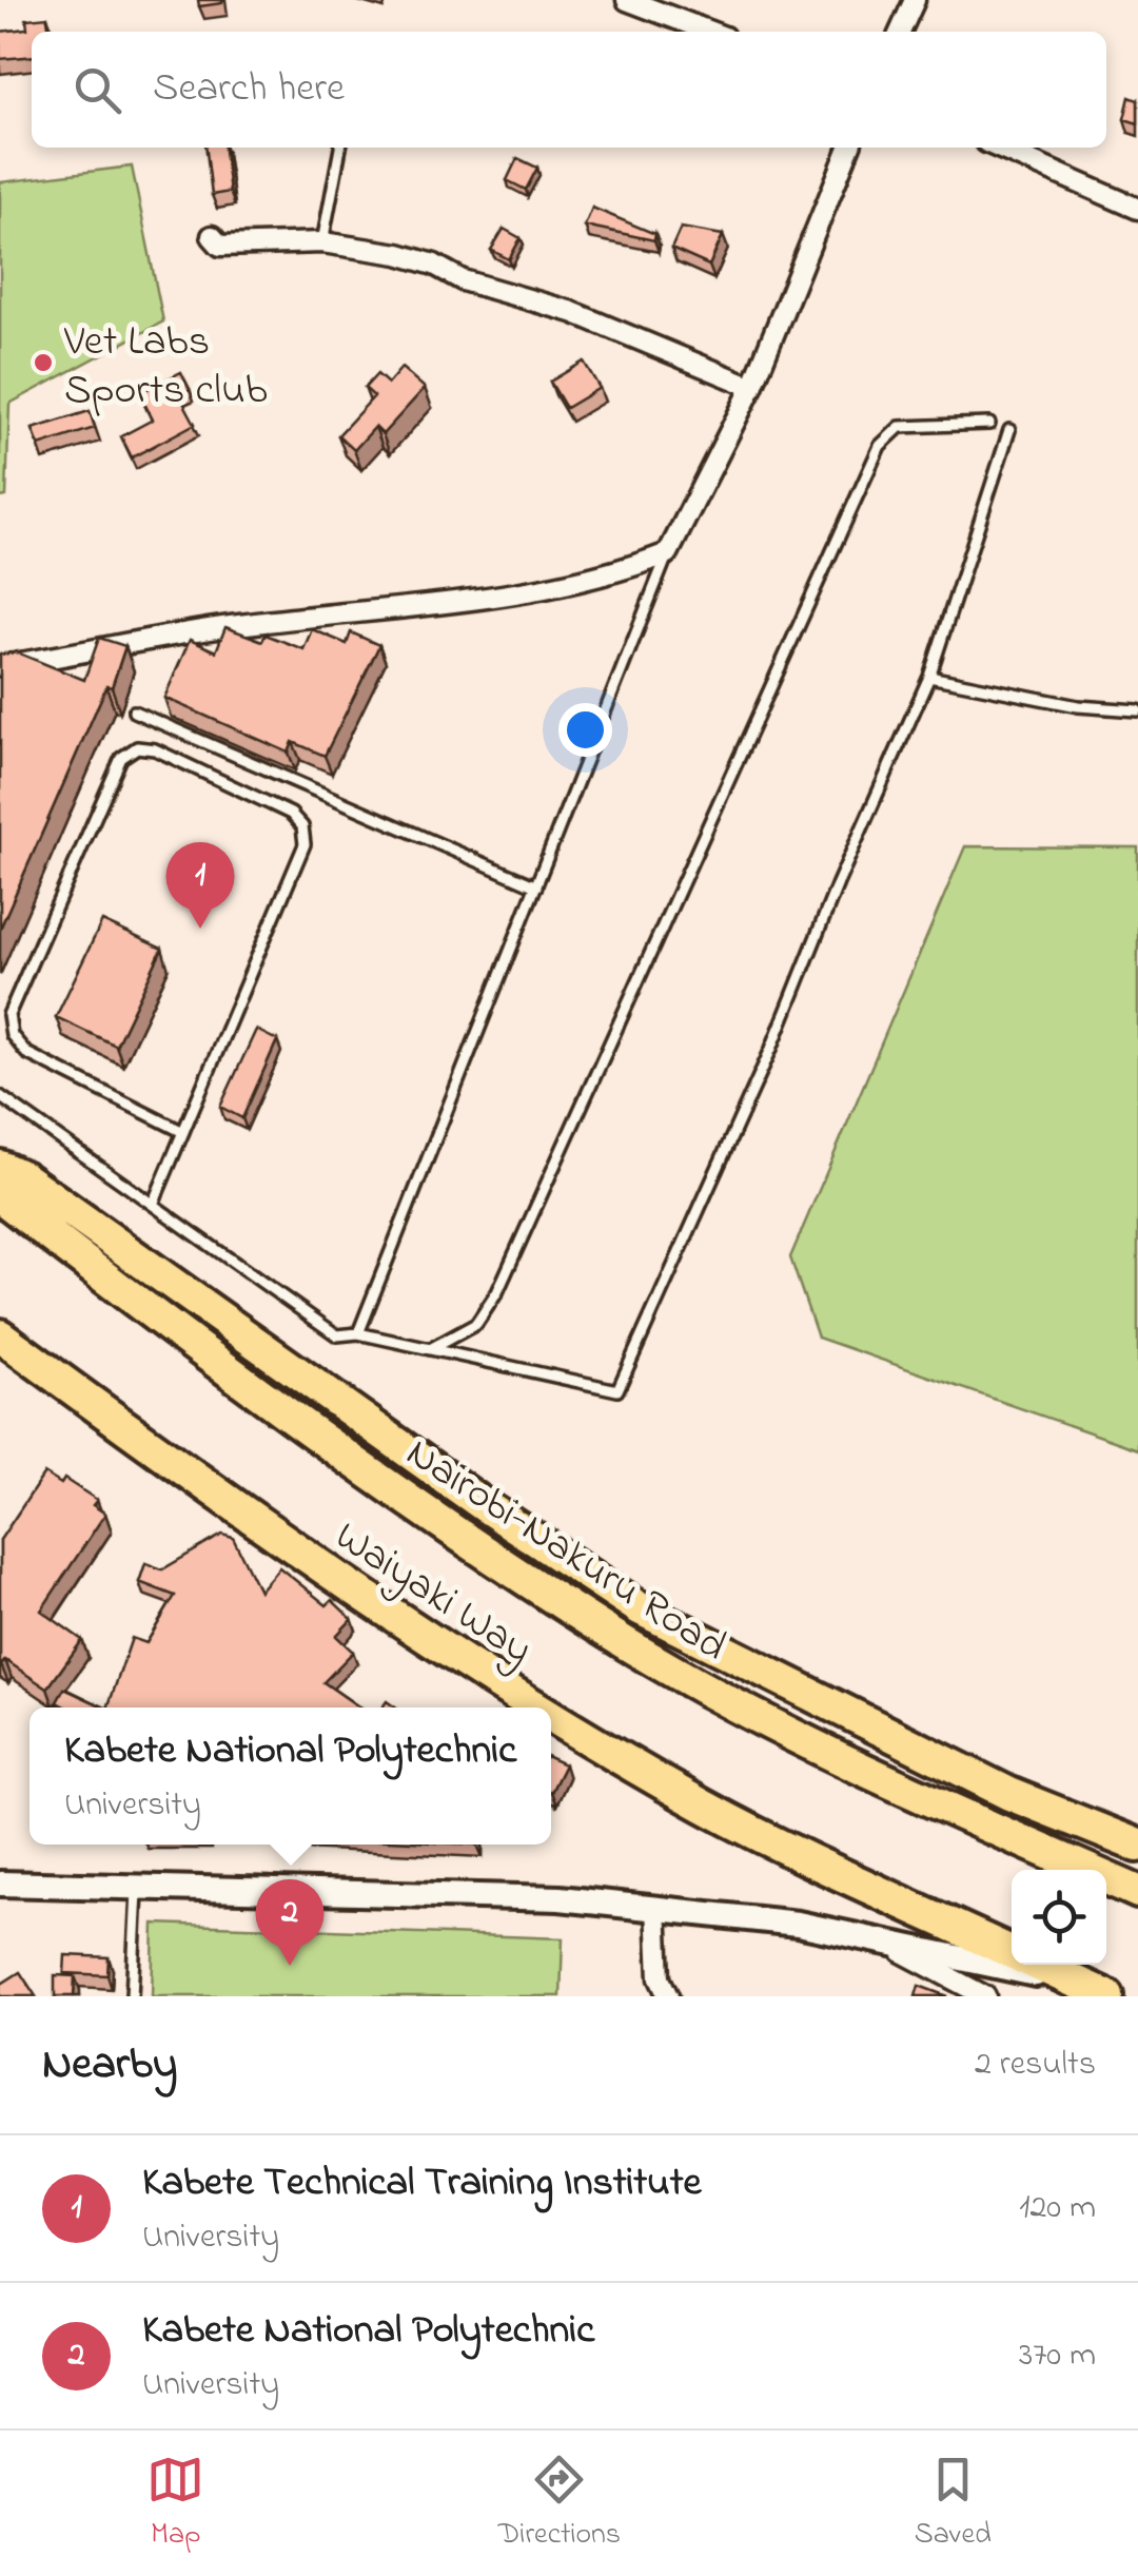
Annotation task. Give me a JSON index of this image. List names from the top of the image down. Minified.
{"streets":{"highway":["Nairobi-Nakuru Road","Waiyaki Way"]},"places":["Vet Labs Sports club"],"page":{"search":"Search here","pins":["1","2"],"popup":["Kabete National Polytechnic","University"],"heading":["Nearby","2 results"],"list":[{"mark":"1","name":"Kabete Technical Training Institute","note":"University","value":"120 m"},{"mark":"2","name":"Kabete National Polytechnic","note":"University","value":"370 m"}],"nav":["Map","Directions","Saved"]}}
